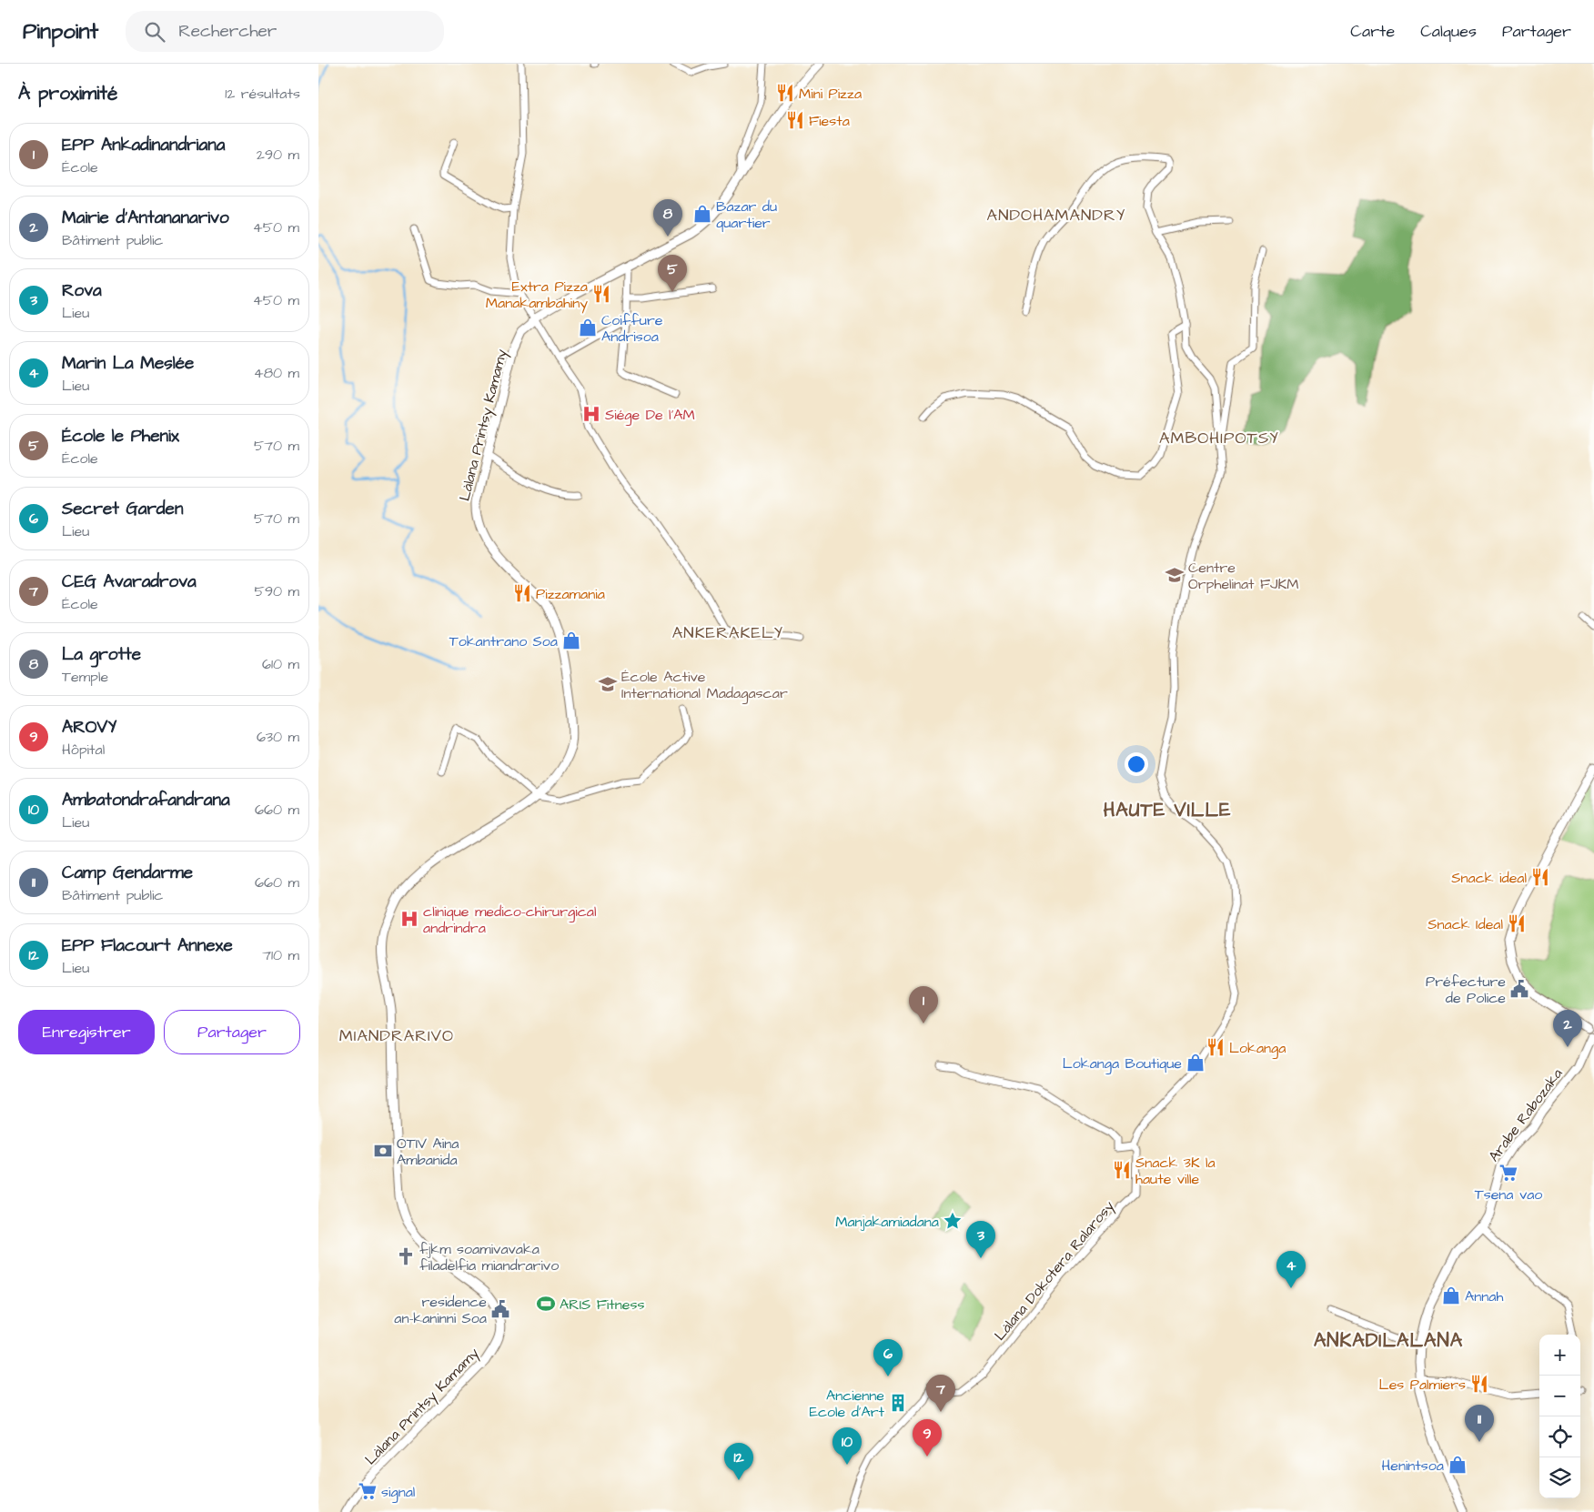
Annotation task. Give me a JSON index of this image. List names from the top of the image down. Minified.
{"streets":{"street":["Làlana Printsy Kamamy","Arabe Rabozaka","Làlana Dokotera Ralarosy"]},"districts":["ANDOHAMANDRY","AMBOHIPOTSY","ANKERAKELY","HAUTE VILLE","MIANDRARIVO","ANKADILALANA"],"places":{"restaurant":["Mini Pizza","Fiesta","Extra Pizza Manakambahiny","Pizzamania","Snack ideal","Snack Ideal","Lokanga","Snack 3K la haute ville","Les Palmiers"],"shop":["Bazar du quartier","Coiffure Andrisoa","Tokantrano Soa","Lokanga Boutique","Annah","Henintsoa"],"hospital":["Siége De l'AM","clinique medico-chirurgical andrindra"],"school or university":["Centre Orphelinat FJKM","École Active International Madagascar"],"public building":["Préfecture de Police","residence an-kaninni Soa"],"bank":["OTIV Aina Ambanida"],"supermarket":["Tsena vao","signal"],"place":["Manjakamiadana"],"church":["fjkm soamivavaka filadelfia miandrarivo"],"sports":["ARIS Fitness"],"building":["Ancienne Ecole d'Art"]},"page":{"header":"Pinpoint","search":"Rechercher","nav":["Carte","Calques","Partager"],"heading":["À proximité","12 résultats"],"list":[{"mark":"1","name":"EPP Ankadinandriana","note":"École","value":"290 m"},{"mark":"2","name":"Mairie d'Antananarivo","note":"Bâtiment public","value":"450 m"},{"mark":"3","name":"Rova","note":"Lieu","value":"450 m"},{"mark":"4","name":"Marin La Meslée","note":"Lieu","value":"480 m"},{"mark":"5","name":"École le Phenix","note":"École","value":"570 m"},{"mark":"6","name":"Secret Garden","note":"Lieu","value":"570 m"},{"mark":"7","name":"CEG Avaradrova","note":"École","value":"590 m"},{"mark":"8","name":"La grotte","note":"Temple","value":"610 m"},{"mark":"9","name":"AROVY","note":"Hôpital","value":"630 m"},{"mark":"10","name":"Ambatondrafandrana","note":"Lieu","value":"660 m"},{"mark":"11","name":"Camp Gendarme","note":"Bâtiment public","value":"660 m"},{"mark":"12","name":"EPP Flacourt Annexe","note":"Lieu","value":"710 m"}],"pins":["8","5","1","2","3","4","6","7","11","9","10","12"],"buttons":["Enregistrer","Partager"],"map_buttons":["+","−"]}}
